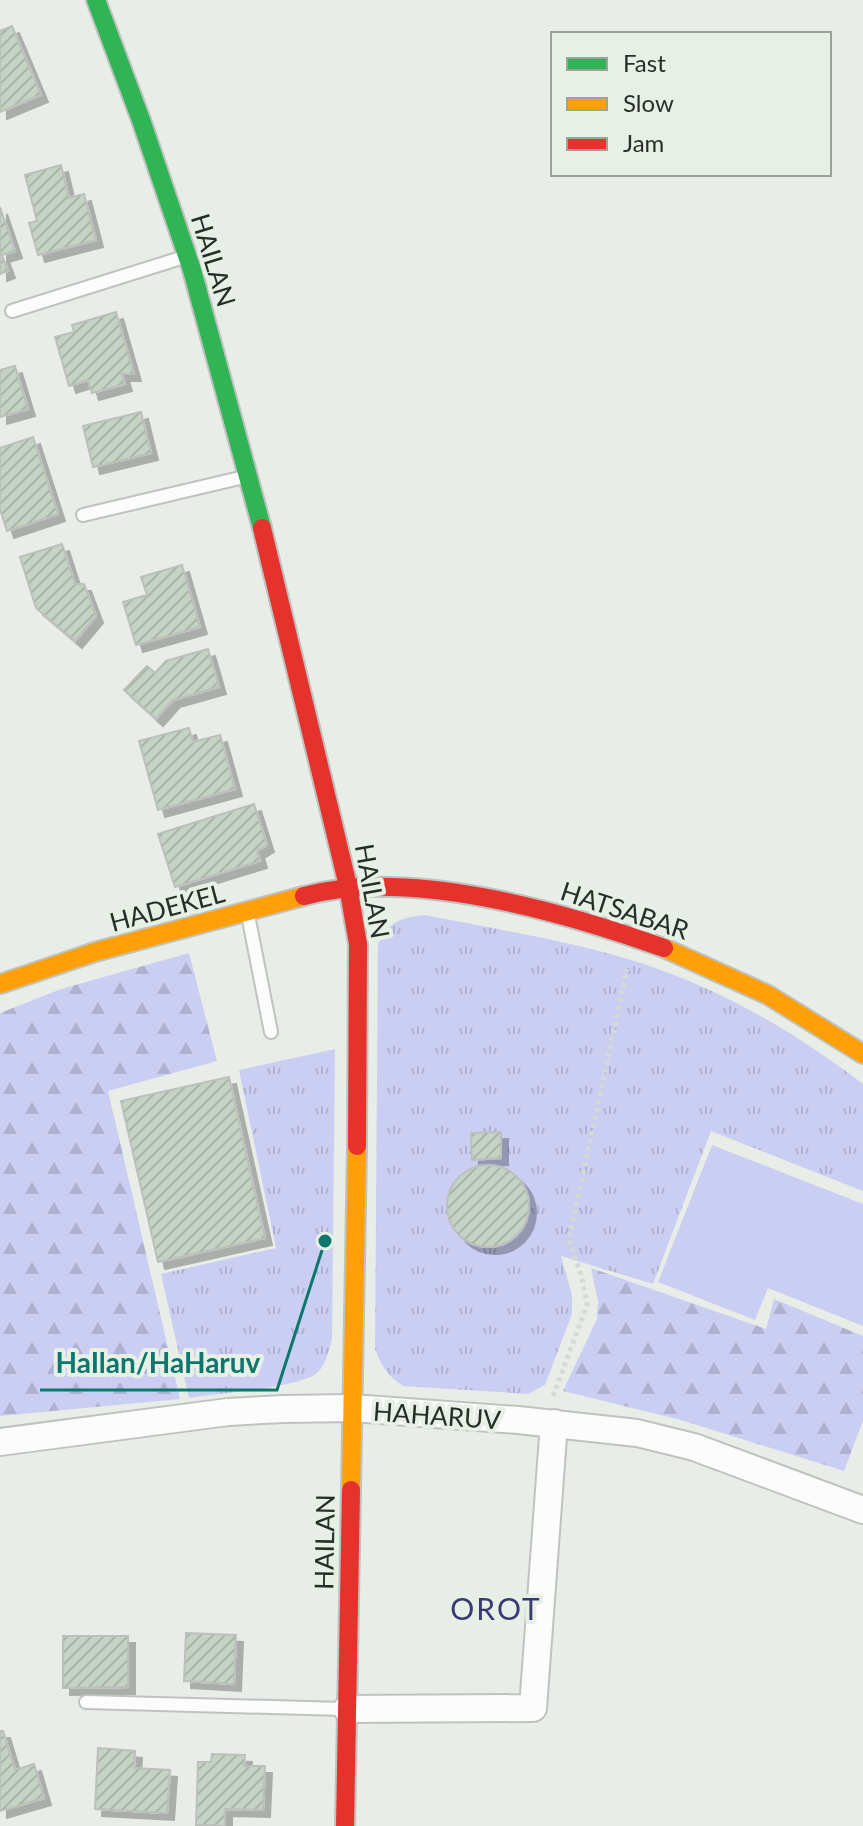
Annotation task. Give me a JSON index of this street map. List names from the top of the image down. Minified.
{"streets":{"street":["HAILAN","HADEKEL","HATSABAR","HAHARUV"]},"crossings":[["HAILAN","HADEKEL"],["HAILAN","HATSABAR"],["HAILAN","HAHARUV"],["HADEKEL","HATSABAR"]],"districts":["OROT"],"places":["HaIlan/HaHaruv"],"legend":["Fast","Slow","Jam"]}
